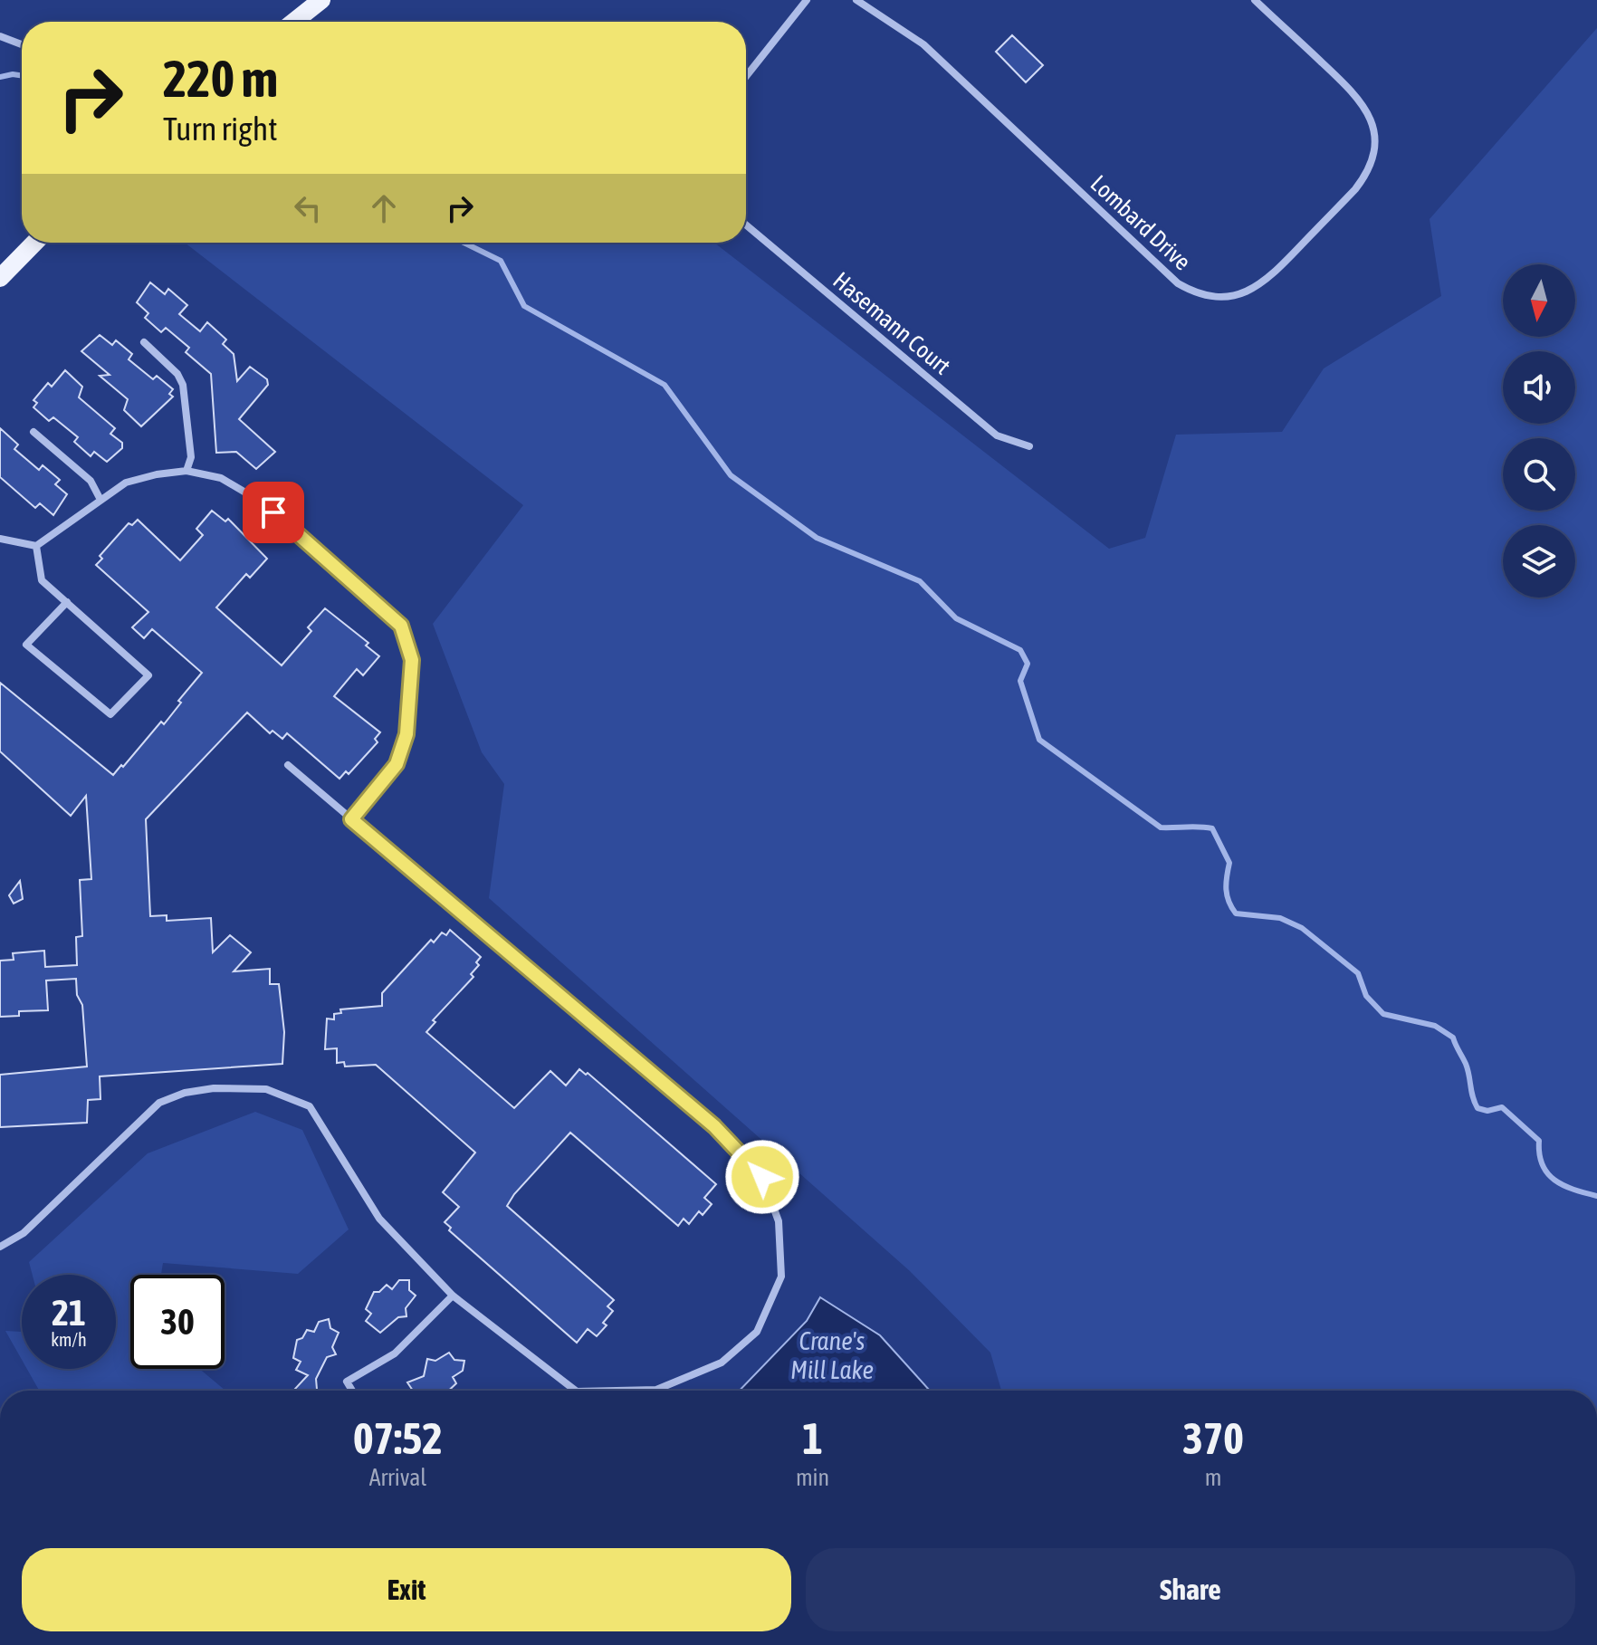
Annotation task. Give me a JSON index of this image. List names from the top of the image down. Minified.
{"streets":{"street":["Lombard Drive","Hasemann Court"]},"water":["Crane's Mill Lake"],"north":"bottom","page":{"turn":["220 m","Turn right"],"speed":"21 km/h","limit":"30","eta":["07:52","Arrival","1","min","370","m"],"buttons":["Exit","Share"]}}
